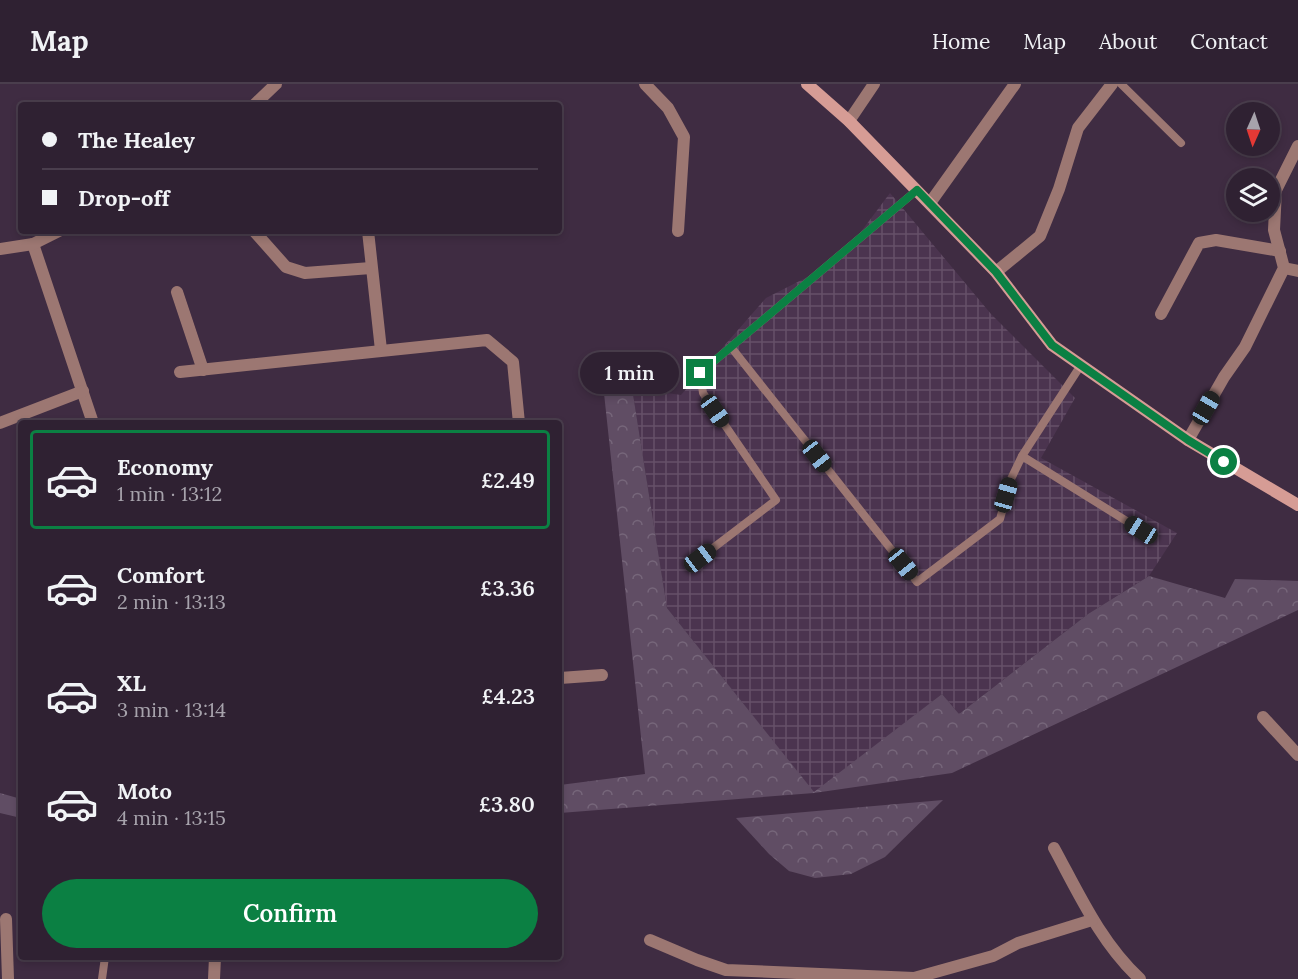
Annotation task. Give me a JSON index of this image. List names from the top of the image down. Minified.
{"north":"bottom","page":{"header":"Map","nav":["Home","Map","About","Contact"],"banner":["The Healey","Drop-off"],"bubble":"1 min","list":[{"name":"Economy","note":"1 min · 13:12","value":"£2.49"},{"name":"Comfort","note":"2 min · 13:13","value":"£3.36"},{"name":"XL","note":"3 min · 13:14","value":"£4.23"},{"name":"Moto","note":"4 min · 13:15","value":"£3.80"}],"buttons":"Confirm"}}
